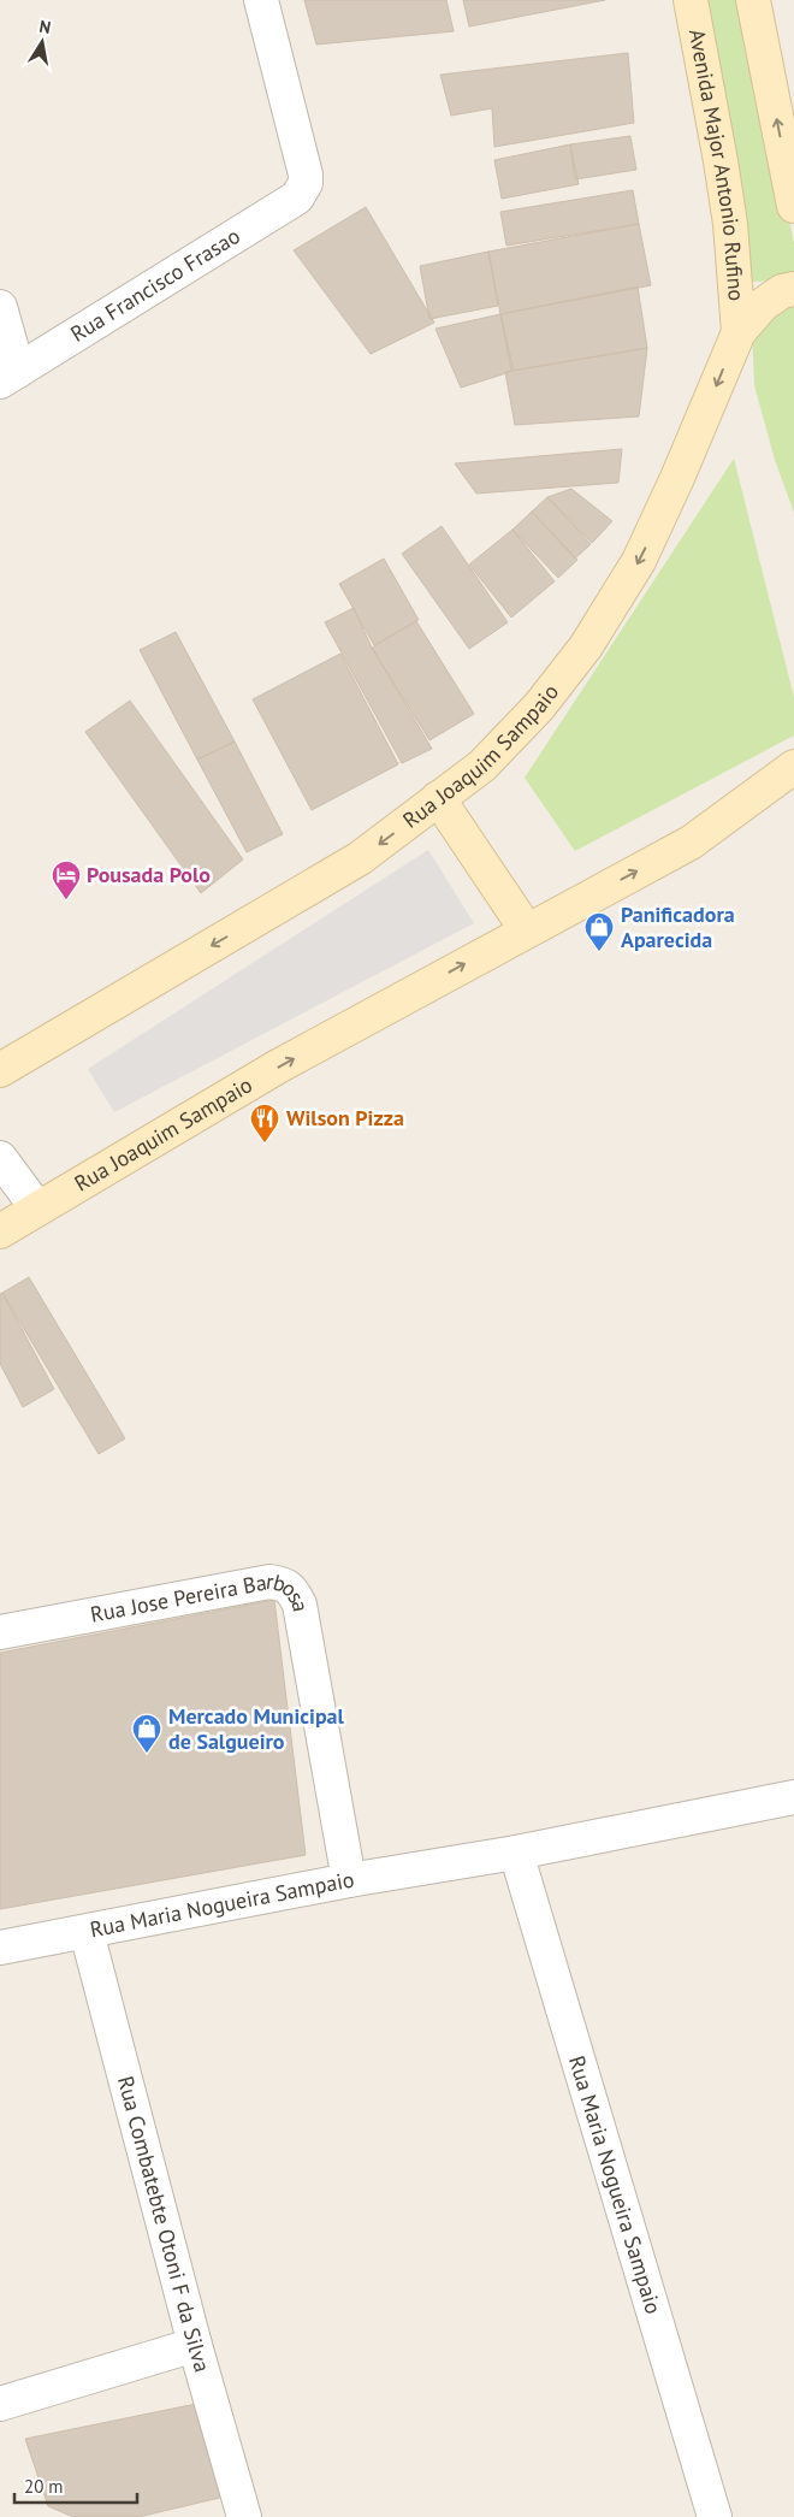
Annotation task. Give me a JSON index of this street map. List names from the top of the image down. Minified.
{"streets":{"main road":["Avenida Major Antonio Rufino","Rua Joaquim Sampaio"],"street":["Rua Francisco Frasao","Rua Jose Pereira Barbosa","Rua Maria Nogueira Sampaio","Rua Combatebte Otoni F da Silva"]},"crossings":[["Avenida Major Antonio Rufino","Rua Joaquim Sampaio"],["Rua Jose Pereira Barbosa","Rua Maria Nogueira Sampaio"],["Rua Maria Nogueira Sampaio","Rua Combatebte Otoni F da Silva"]],"places":{"hotel":["Pousada Polo"],"shop":["Panificadora Aparecida","Mercado Municipal de Salgueiro"],"restaurant":["Wilson Pizza"]},"scale_bar":"20 m","north":"top"}
